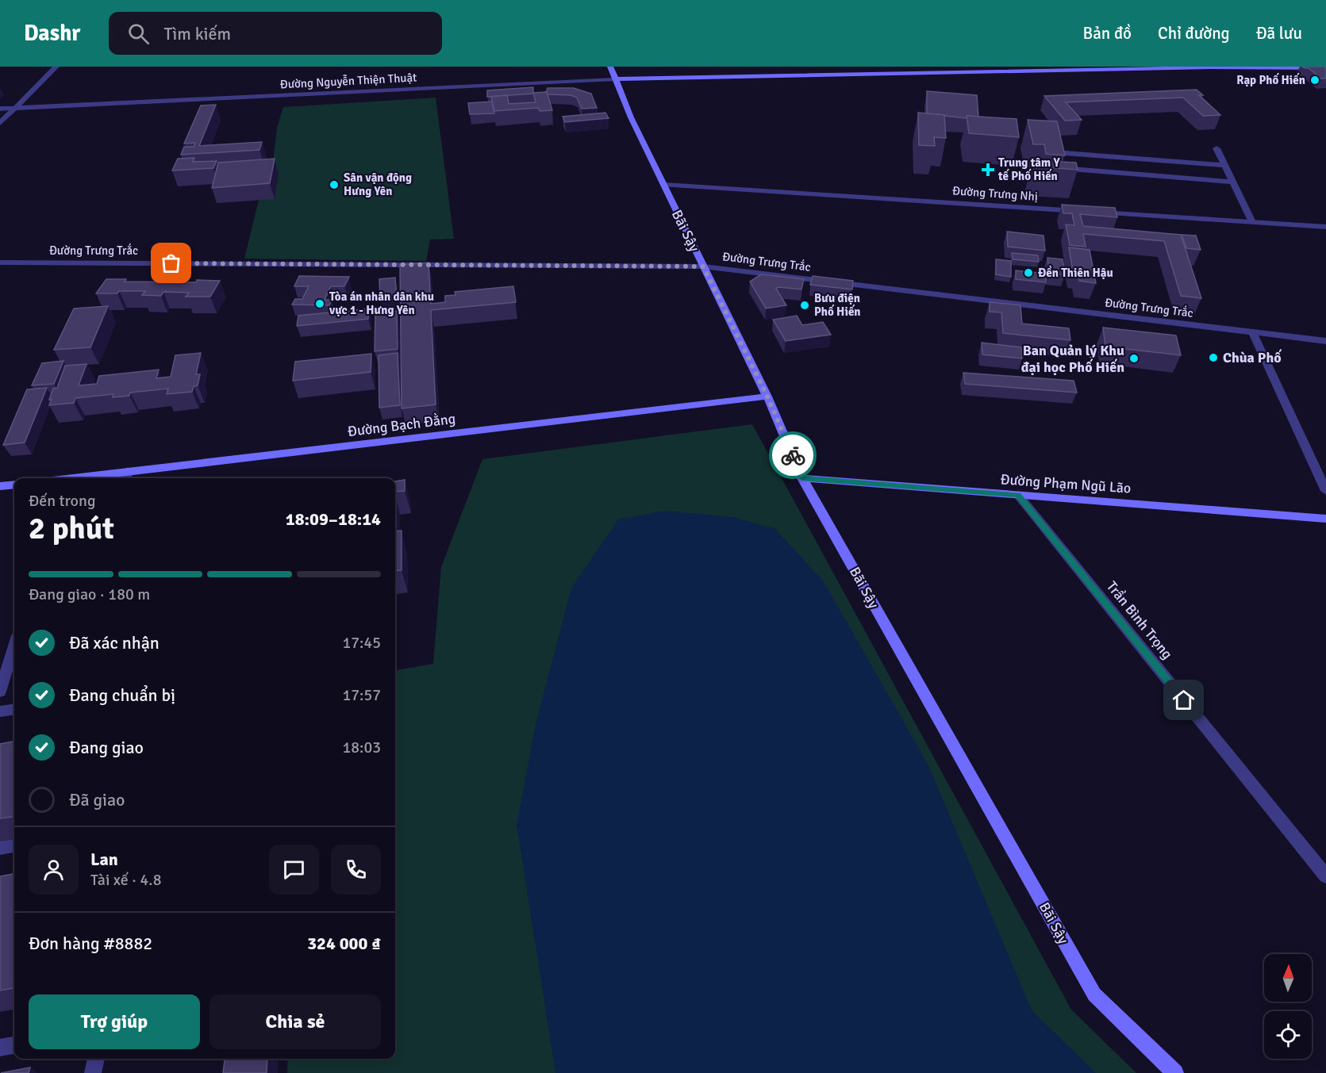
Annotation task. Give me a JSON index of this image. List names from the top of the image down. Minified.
{"streets":{"street":["Đường Nguyễn Thiện Thuật","Đường Trưng Nhị","Bãi Sậy","Đường Trưng Trắc","Đường Bạch Đằng","Đường Phạm Ngũ Lão","Trần Bình Trọng"]},"crossings":[["Đường Nguyễn Thiện Thuật","Bãi Sậy"],["Đường Trưng Nhị","Bãi Sậy"],["Bãi Sậy","Đường Trưng Trắc"],["Bãi Sậy","Đường Bạch Đằng"],["Bãi Sậy","Đường Phạm Ngũ Lão"],["Đường Phạm Ngũ Lão","Trần Bình Trọng"]],"places":{"other":["Rạp Phố Hiến","Sân vận động Hưng Yên","Đền Thiên Hậu","Tòa án nhân dân khu vực 1 - Hưng Yên","Bưu điện Phố Hiến","Chùa Phố","Ban Quản lý Khu đại học Phố Hiến"],"health":["Trung tâm Y tế Phố Hiến"]},"north":"top","page":{"header":"Dashr","search":"Tìm kiếm","nav":["Bản đồ","Chỉ đường","Đã lưu"],"heading":["2 phút","Đến trong","18:09–18:14"],"panel":["Lan","Tài xế · 4.8","Đơn hàng #8882","324 000 ₫"],"bar":"Đang giao · 180 m","list":[["Đã xác nhận","17:45"],["Đang chuẩn bị","17:57"],["Đang giao","18:03"],"Đã giao"],"buttons":["Trợ giúp","Chia sẻ"]}}
